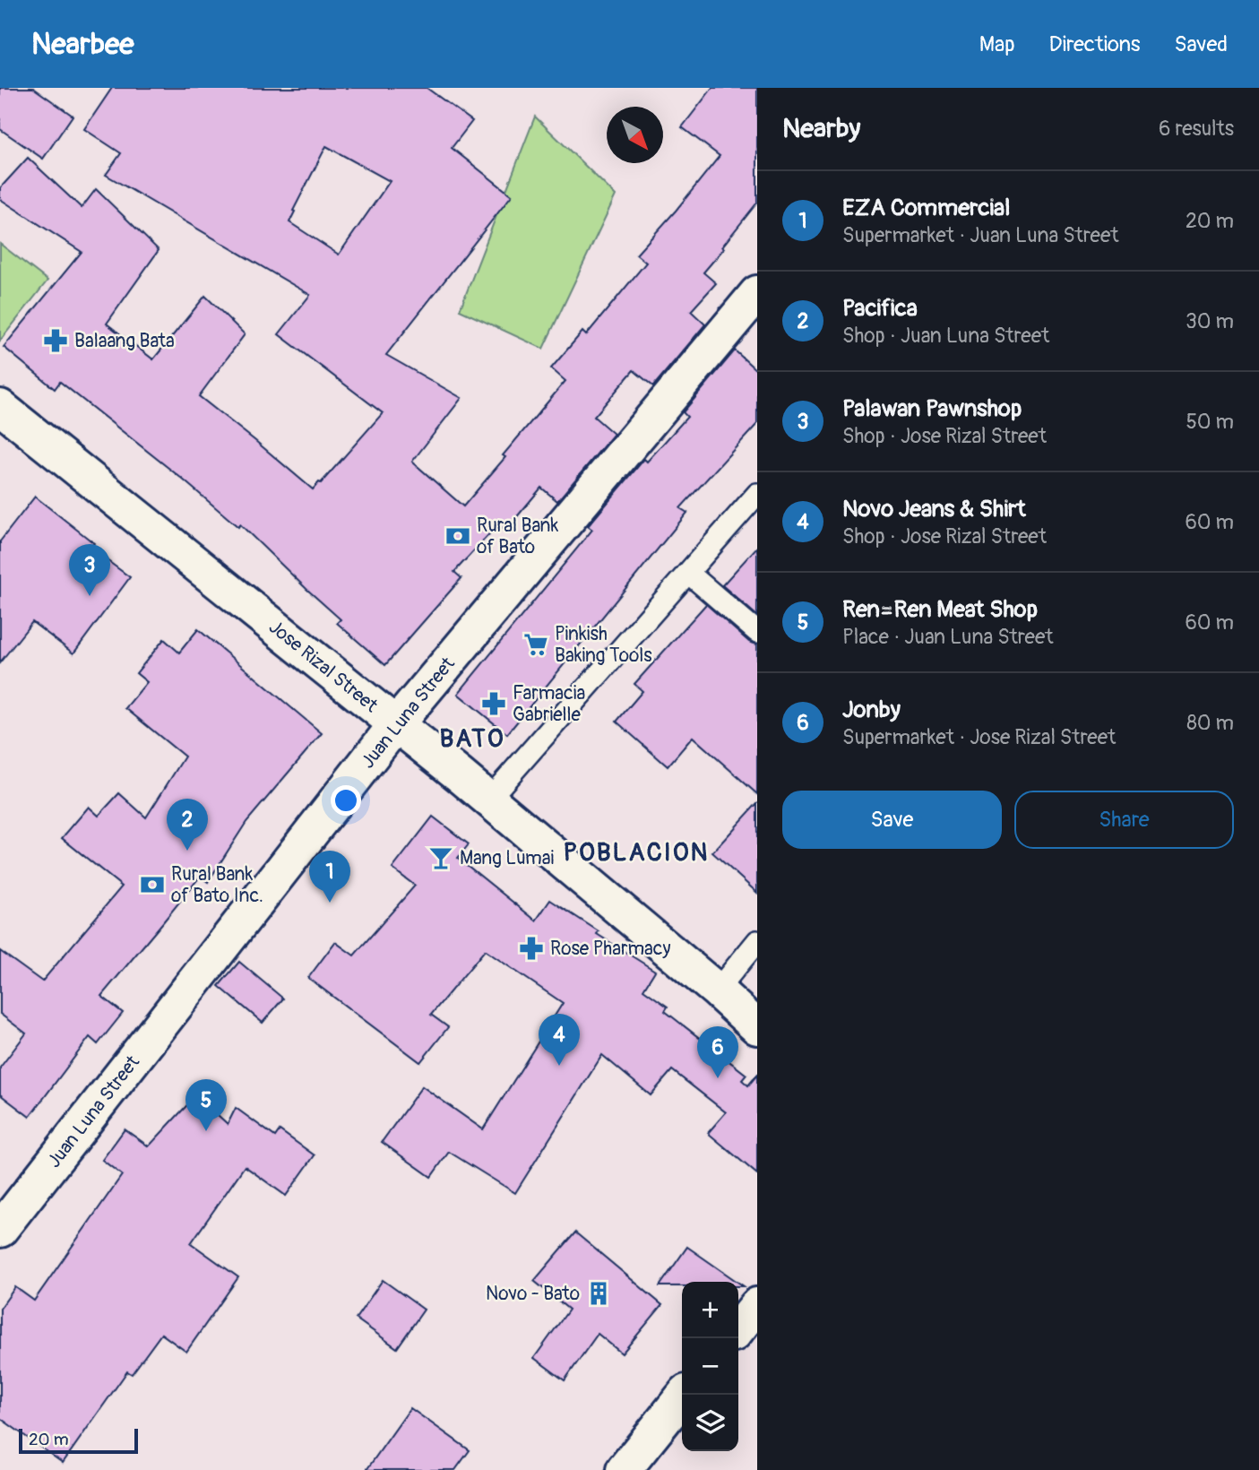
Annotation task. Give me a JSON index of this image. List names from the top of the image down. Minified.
{"streets":{"main road":["Jose Rizal Street","Juan Luna Street"]},"crossings":[["Jose Rizal Street","Juan Luna Street"]],"districts":["BATO","POBLACION"],"places":{"pharmacy":["Balaang Bata","Farmacia Gabrielle","Rose Pharmacy"],"bank":["Rural Bank of Bato","Rural Bank of Bato Inc."],"supermarket":["Pinkish Baking Tools"],"bar":["Mang Lumai"],"building":["Novo - Bato"]},"scale_bar":"20 m","north":"bottom right","page":{"header":"Nearbee","nav":["Map","Directions","Saved"],"heading":["Nearby","6 results"],"list":[{"mark":"1","name":"EZA Commercial","note":"Supermarket · Juan Luna Street","value":"20 m"},{"mark":"2","name":"Pacifica","note":"Shop · Juan Luna Street","value":"30 m"},{"mark":"3","name":"Palawan Pawnshop","note":"Shop · Jose Rizal Street","value":"50 m"},{"mark":"4","name":"Novo Jeans & Shirt","note":"Shop · Jose Rizal Street","value":"60 m"},{"mark":"5","name":"Ren=Ren Meat Shop","note":"Place · Juan Luna Street","value":"60 m"},{"mark":"6","name":"Jonby","note":"Supermarket · Jose Rizal Street","value":"80 m"}],"pins":["3","2","1","4","6","5"],"buttons":["Save","Share"],"map_buttons":["+","−"],"scale":"20 m"}}
